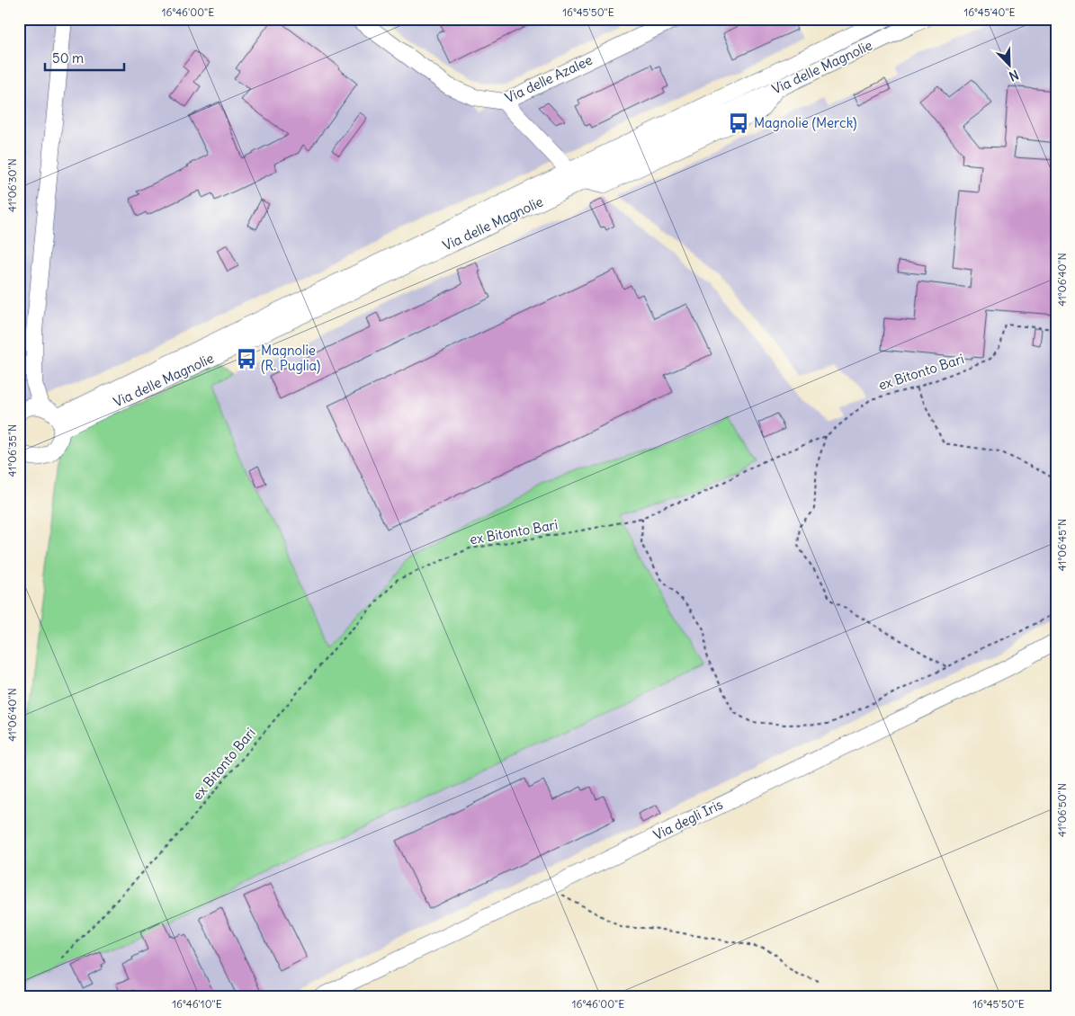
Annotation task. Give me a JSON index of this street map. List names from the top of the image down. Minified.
{"streets":{"street":["Via delle Magnolie","Via delle Azalee","Via degli Iris"],"path":["ex Bitonto Bari"]},"places":{"bus stop":["Magnolie (Merck)","Magnolie (R. Puglia)"]},"scale_bar":"50 m","north":"bottom right","coordinates":["16°46'00\"E","16°45'50\"E","16°45'40\"E","41°06'30\"N","41°06'40\"N","41°06'35\"N","41°06'45\"N","41°06'50\"N","16°46'10\"E"]}
